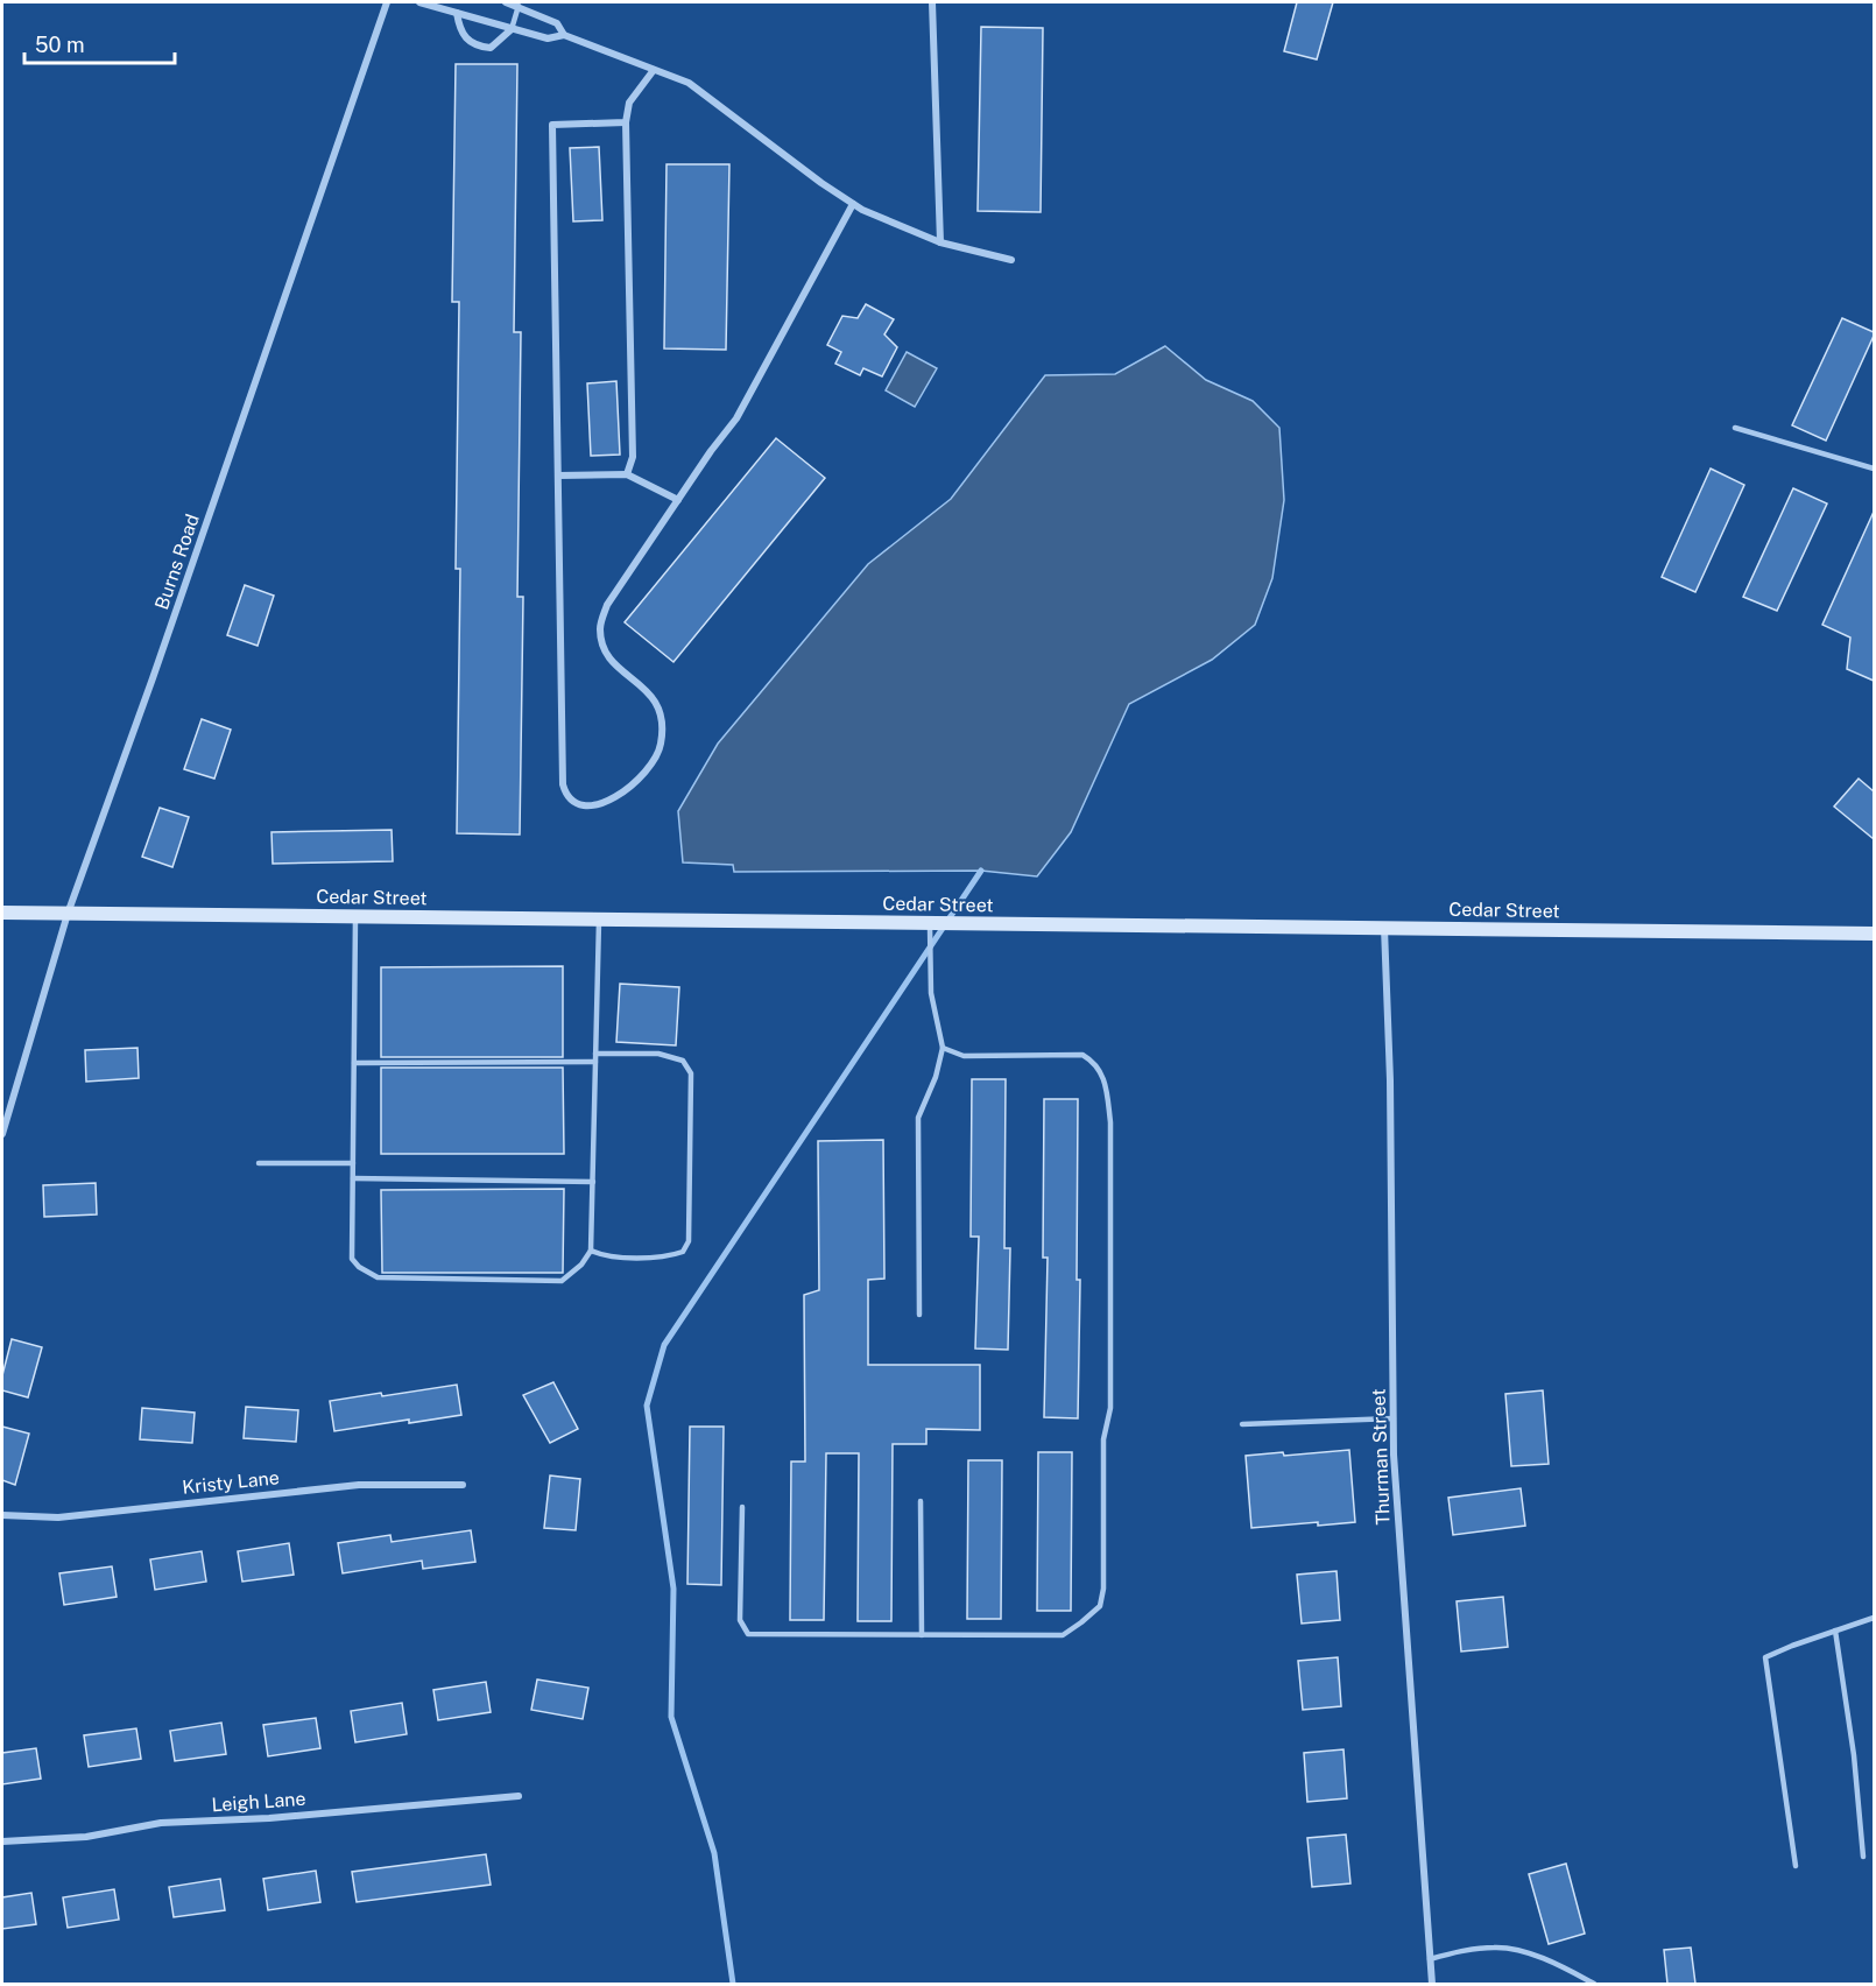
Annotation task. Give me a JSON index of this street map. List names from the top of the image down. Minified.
{"streets":{"street":["Burns Road","Cedar Street","Thurman Street","Kristy Lane","Leigh Lane"]},"crossings":[["Burns Road","Cedar Street"],["Cedar Street","Thurman Street"]],"scale_bar":"50 m"}
